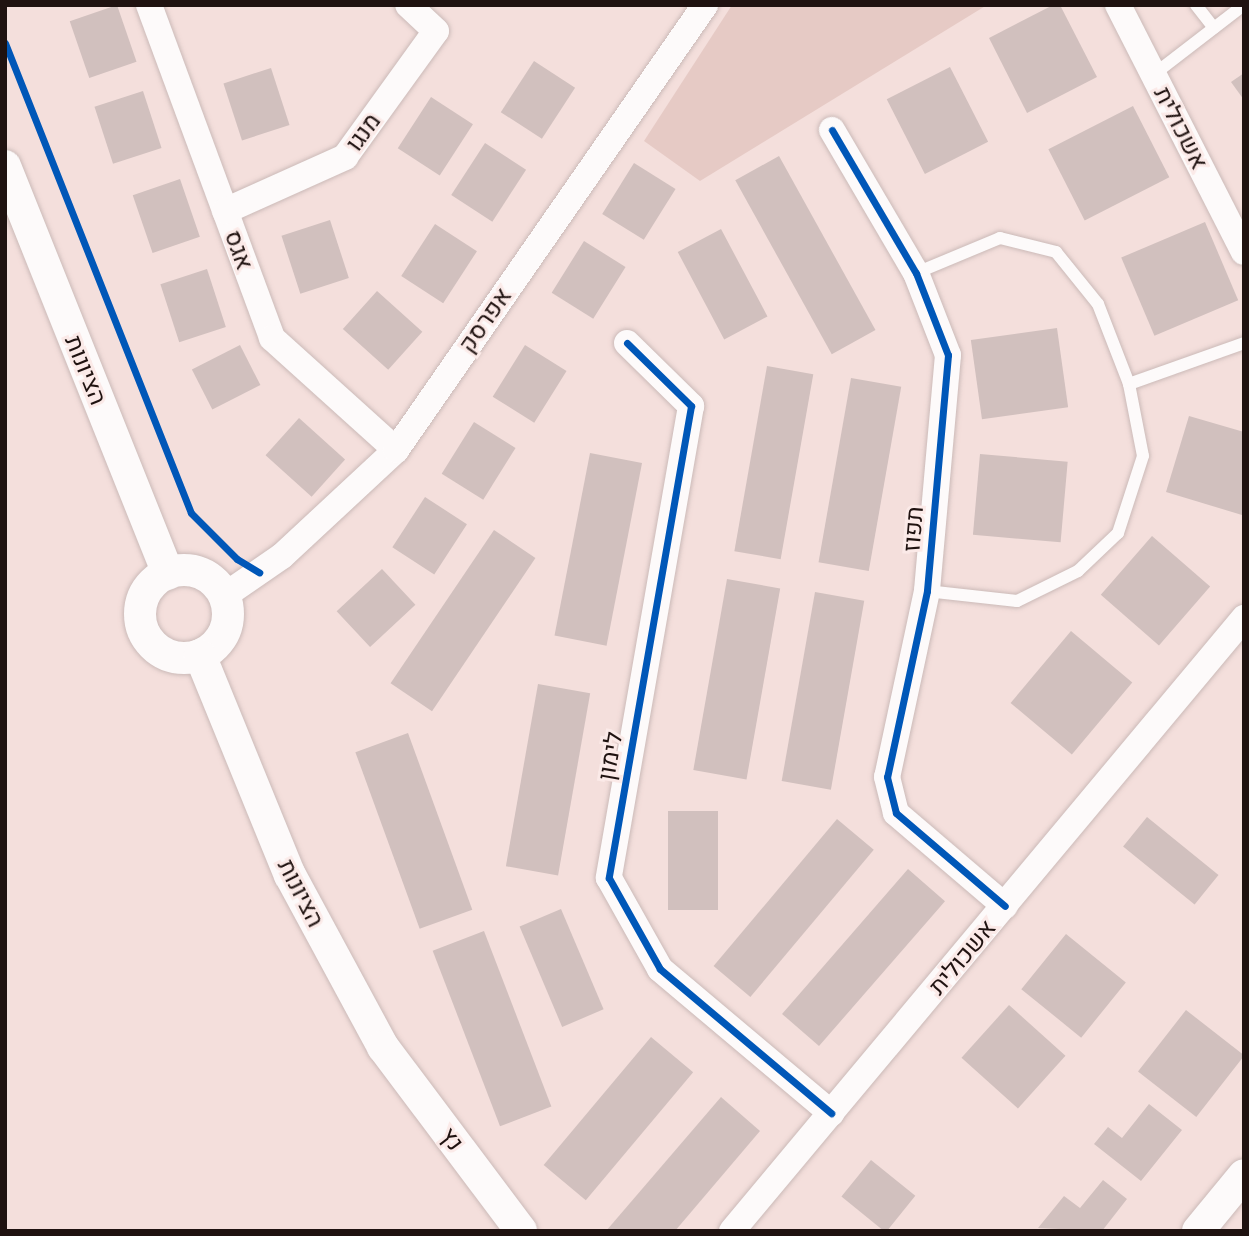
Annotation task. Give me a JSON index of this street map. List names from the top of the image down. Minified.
{"streets":{"street":["אשכולית","מנגו","אגס","אפרסק","הציונות","תפוז","לימון","נץ"]},"crossings":[["אשכולית","תפוז"],["אשכולית","לימון"],["מנגו","אגס"],["אגס","אפרסק"],["אפרסק","הציונות"],["הציונות","נץ"]]}
